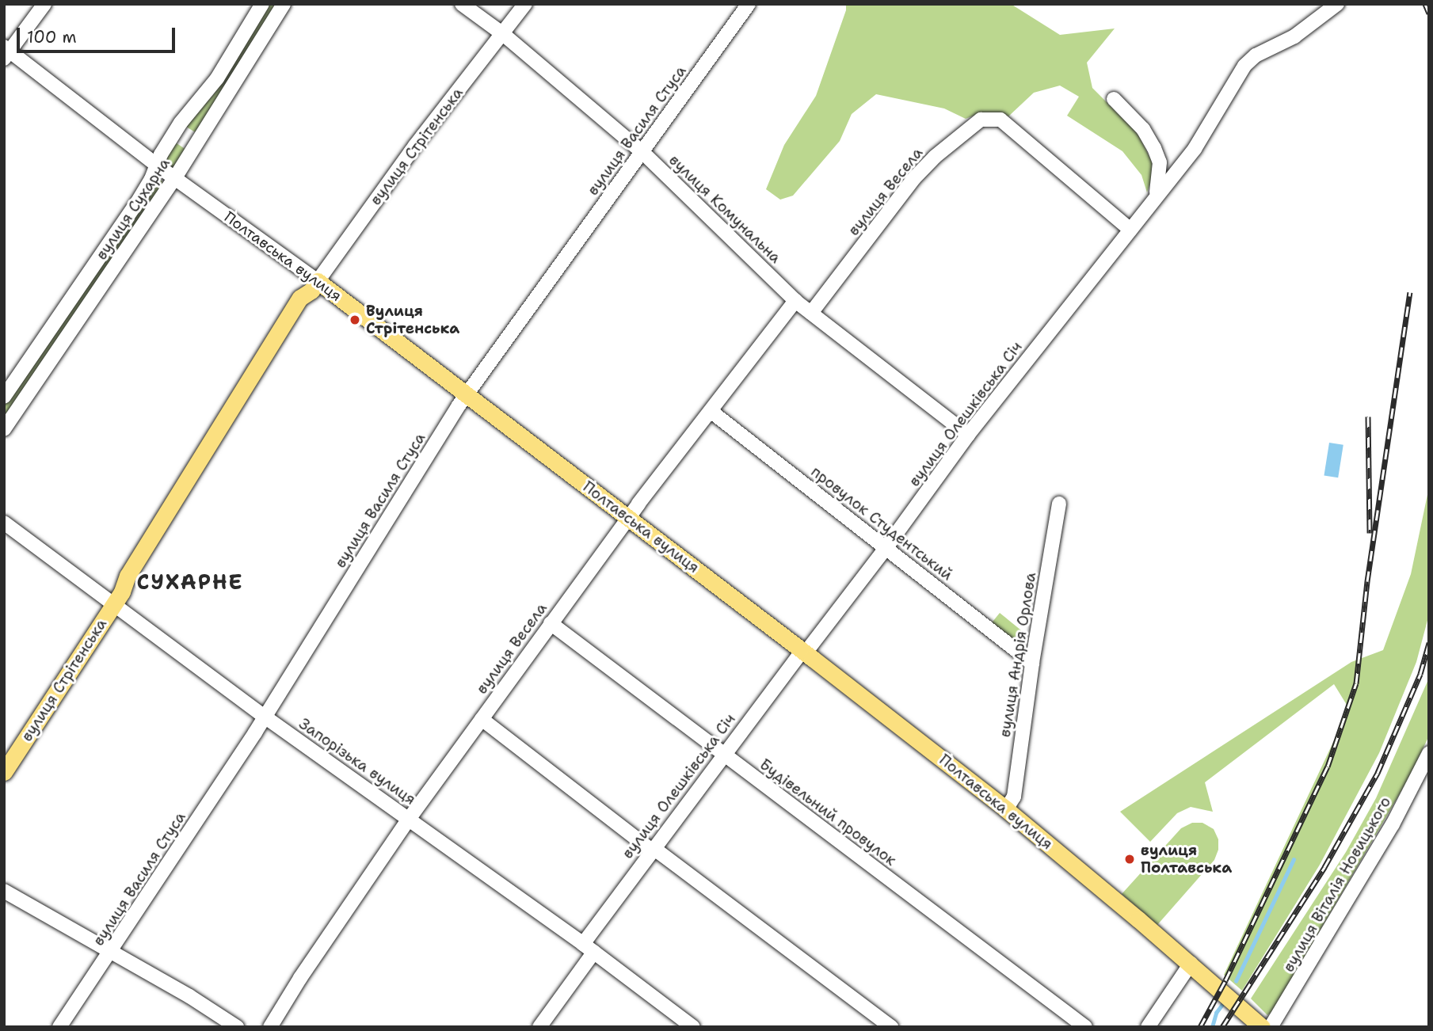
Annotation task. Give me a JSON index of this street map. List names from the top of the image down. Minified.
{"streets":{"main road":["вулиця Стрітенська","Полтавська вулиця"],"street":["вулиця Василя Стуса","вулиця Весела","вулиця Сухарна","вулиця Комунальна","вулиця Олешківська Січ","провулок Студентський","вулиця Андрія Орлова","Запорізька вулиця","Будівельний провулок","вулиця Віталія Новицького"]},"crossings":[["вулиця Василя Стуса","вулиця Комунальна"],["вулиця Василя Стуса","Полтавська вулиця"],["вулиця Василя Стуса","Запорізька вулиця"],["вулиця Стрітенська","вулиця Комунальна"],["вулиця Стрітенська","Полтавська вулиця"],["вулиця Стрітенська","Запорізька вулиця"],["вулиця Весела","вулиця Комунальна"],["вулиця Весела","Полтавська вулиця"],["вулиця Весела","вулиця Олешківська Січ"],["вулиця Весела","провулок Студентський"],["вулиця Весела","Запорізька вулиця"],["вулиця Весела","Будівельний провулок"],["вулиця Сухарна","Полтавська вулиця"],["вулиця Комунальна","вулиця Олешківська Січ"],["Полтавська вулиця","вулиця Олешківська Січ"],["Полтавська вулиця","вулиця Андрія Орлова"],["вулиця Олешківська Січ","провулок Студентський"],["вулиця Олешківська Січ","Запорізька вулиця"],["вулиця Олешківська Січ","Будівельний провулок"],["провулок Студентський","вулиця Андрія Орлова"]],"districts":["СУХАРНЕ"],"places":["Вулиця Стрітенська","вулиця Полтавська"],"scale_bar":"100 m"}
